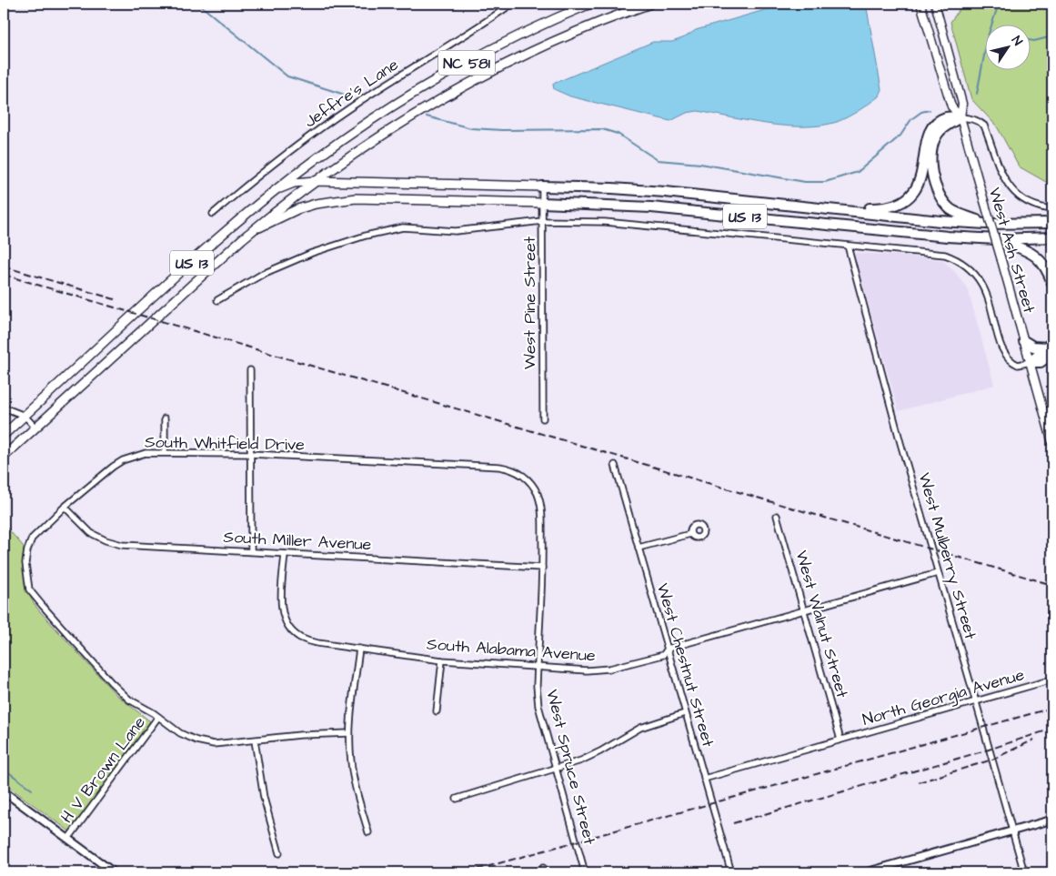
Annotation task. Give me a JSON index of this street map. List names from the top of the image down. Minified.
{"streets":{"highway":["US 13"],"main road":["NC 581","West Ash Street"],"street":["Jeffre's Lane","West Pine Street","South Whitfield Drive","South Miller Avenue","West Mulberry Street","West Walnut Street","South Alabama Avenue","West Chestnut Street","North Georgia Avenue","West Spruce Street","H V Brown Lane"]},"crossings":[["NC 581","US 13"],["US 13","West Pine Street"],["South Whitfield Drive","South Miller Avenue"],["South Whitfield Drive","West Spruce Street"],["South Whitfield Drive","H V Brown Lane"],["South Miller Avenue","South Alabama Avenue"],["South Miller Avenue","West Spruce Street"],["West Mulberry Street","South Alabama Avenue"],["West Mulberry Street","North Georgia Avenue"],["West Walnut Street","South Alabama Avenue"],["West Walnut Street","North Georgia Avenue"],["South Alabama Avenue","West Chestnut Street"],["South Alabama Avenue","West Spruce Street"],["West Chestnut Street","North Georgia Avenue"]],"north":"top right"}
